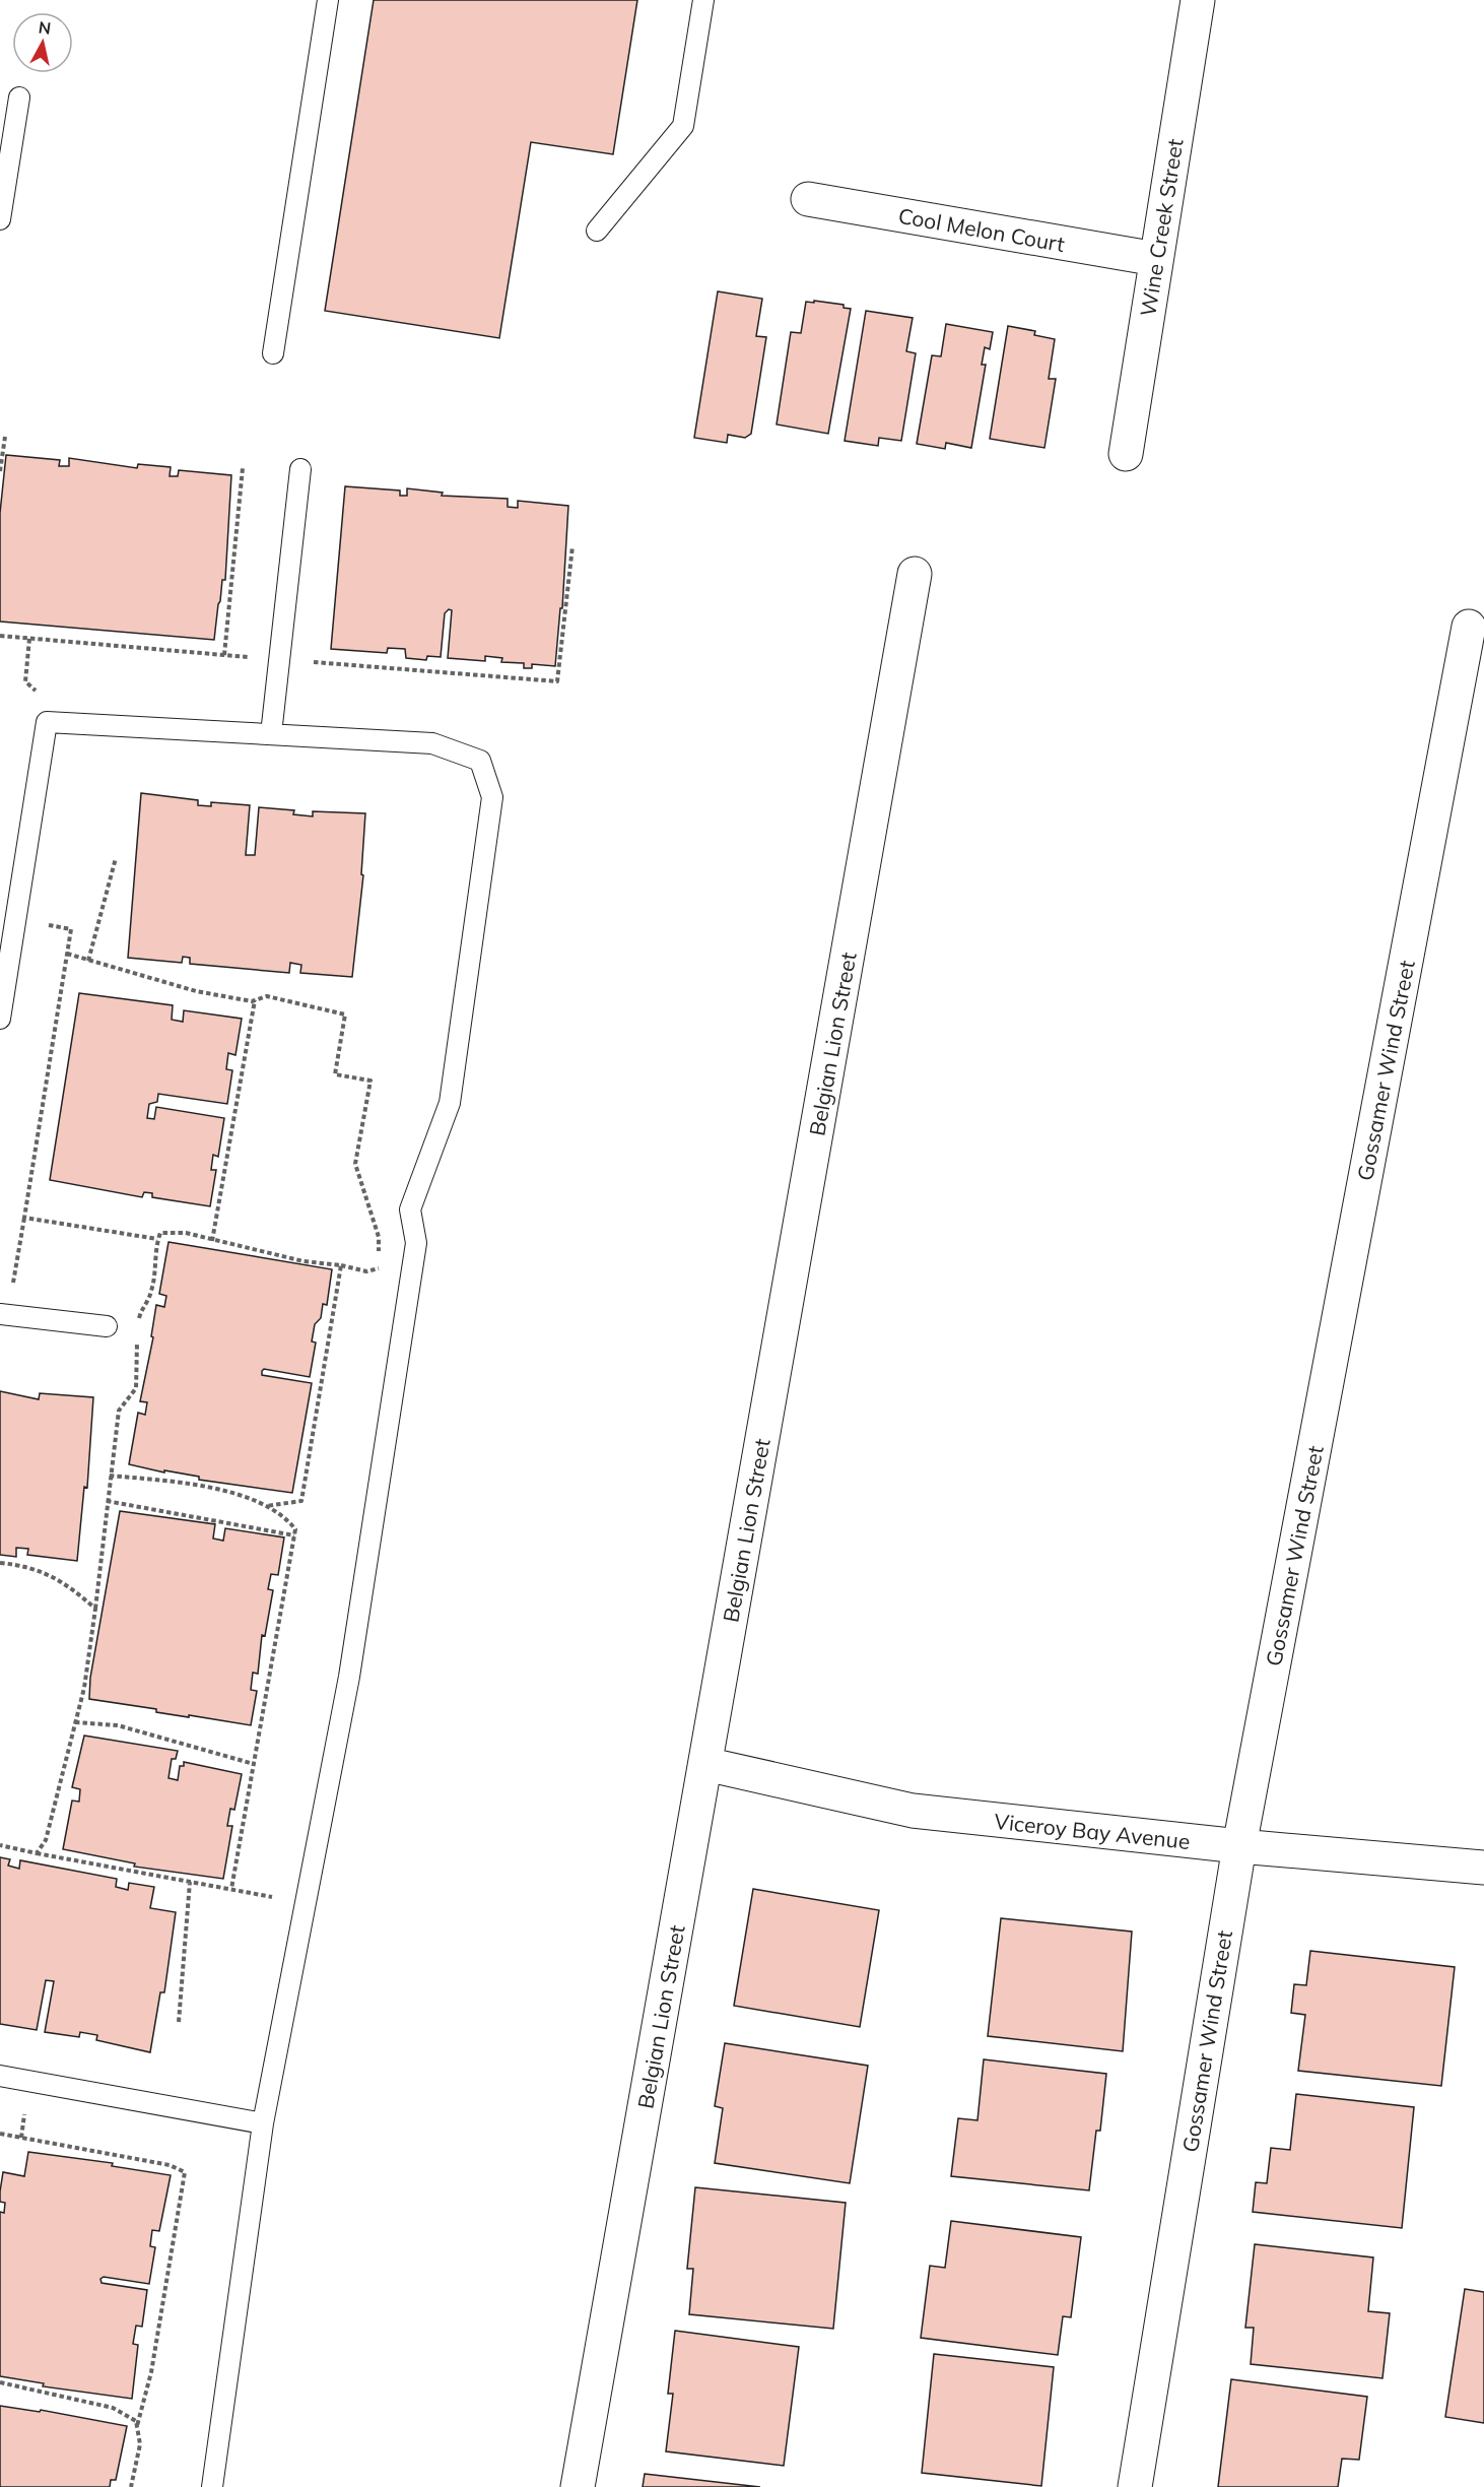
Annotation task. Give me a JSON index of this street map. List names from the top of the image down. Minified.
{"streets":{"street":["Wine Creek Street","Cool Melon Court","Belgian Lion Street","Gossamer Wind Street","Viceroy Bay Avenue"]},"crossings":[["Wine Creek Street","Cool Melon Court"],["Belgian Lion Street","Viceroy Bay Avenue"],["Gossamer Wind Street","Viceroy Bay Avenue"]],"north":"top"}
